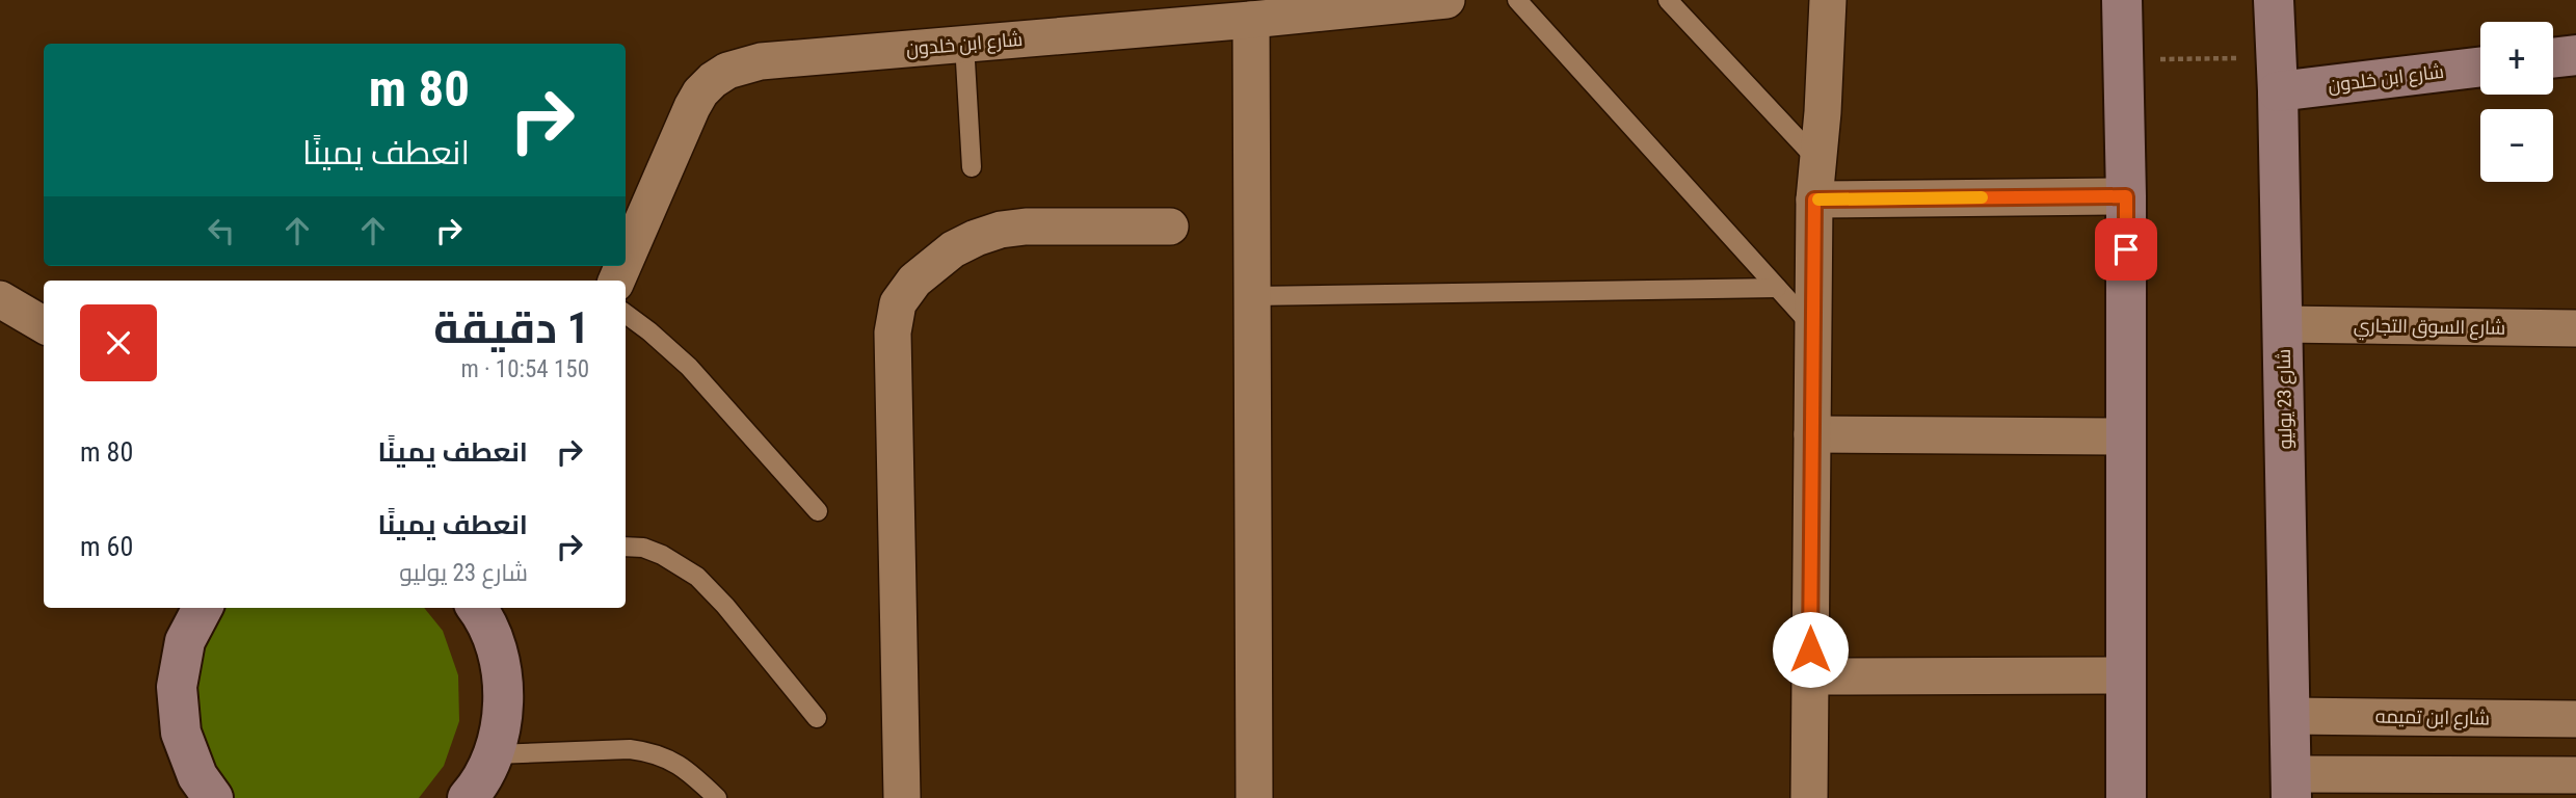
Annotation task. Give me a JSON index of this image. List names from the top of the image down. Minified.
{"streets":{"main road":["شارع ابن خلدون","شارع 23 يوليو"],"street":["شارع السوق التجاري","شارع ابن تميمه"]},"crossings":[["شارع ابن خلدون","شارع 23 يوليو"],["شارع السوق التجاري","شارع 23 يوليو"],["شارع 23 يوليو","شارع ابن تميمه"]],"page":{"map_buttons":["+","−"],"turn":["80 m","انعطف يمينًا"],"heading":["1 دقيقة","150 m · 10:54"],"list":[{"name":"انعطف يمينًا","value":"80 m"},{"name":"انعطف يمينًا","note":"شارع 23 يوليو","value":"60 m"}]}}
